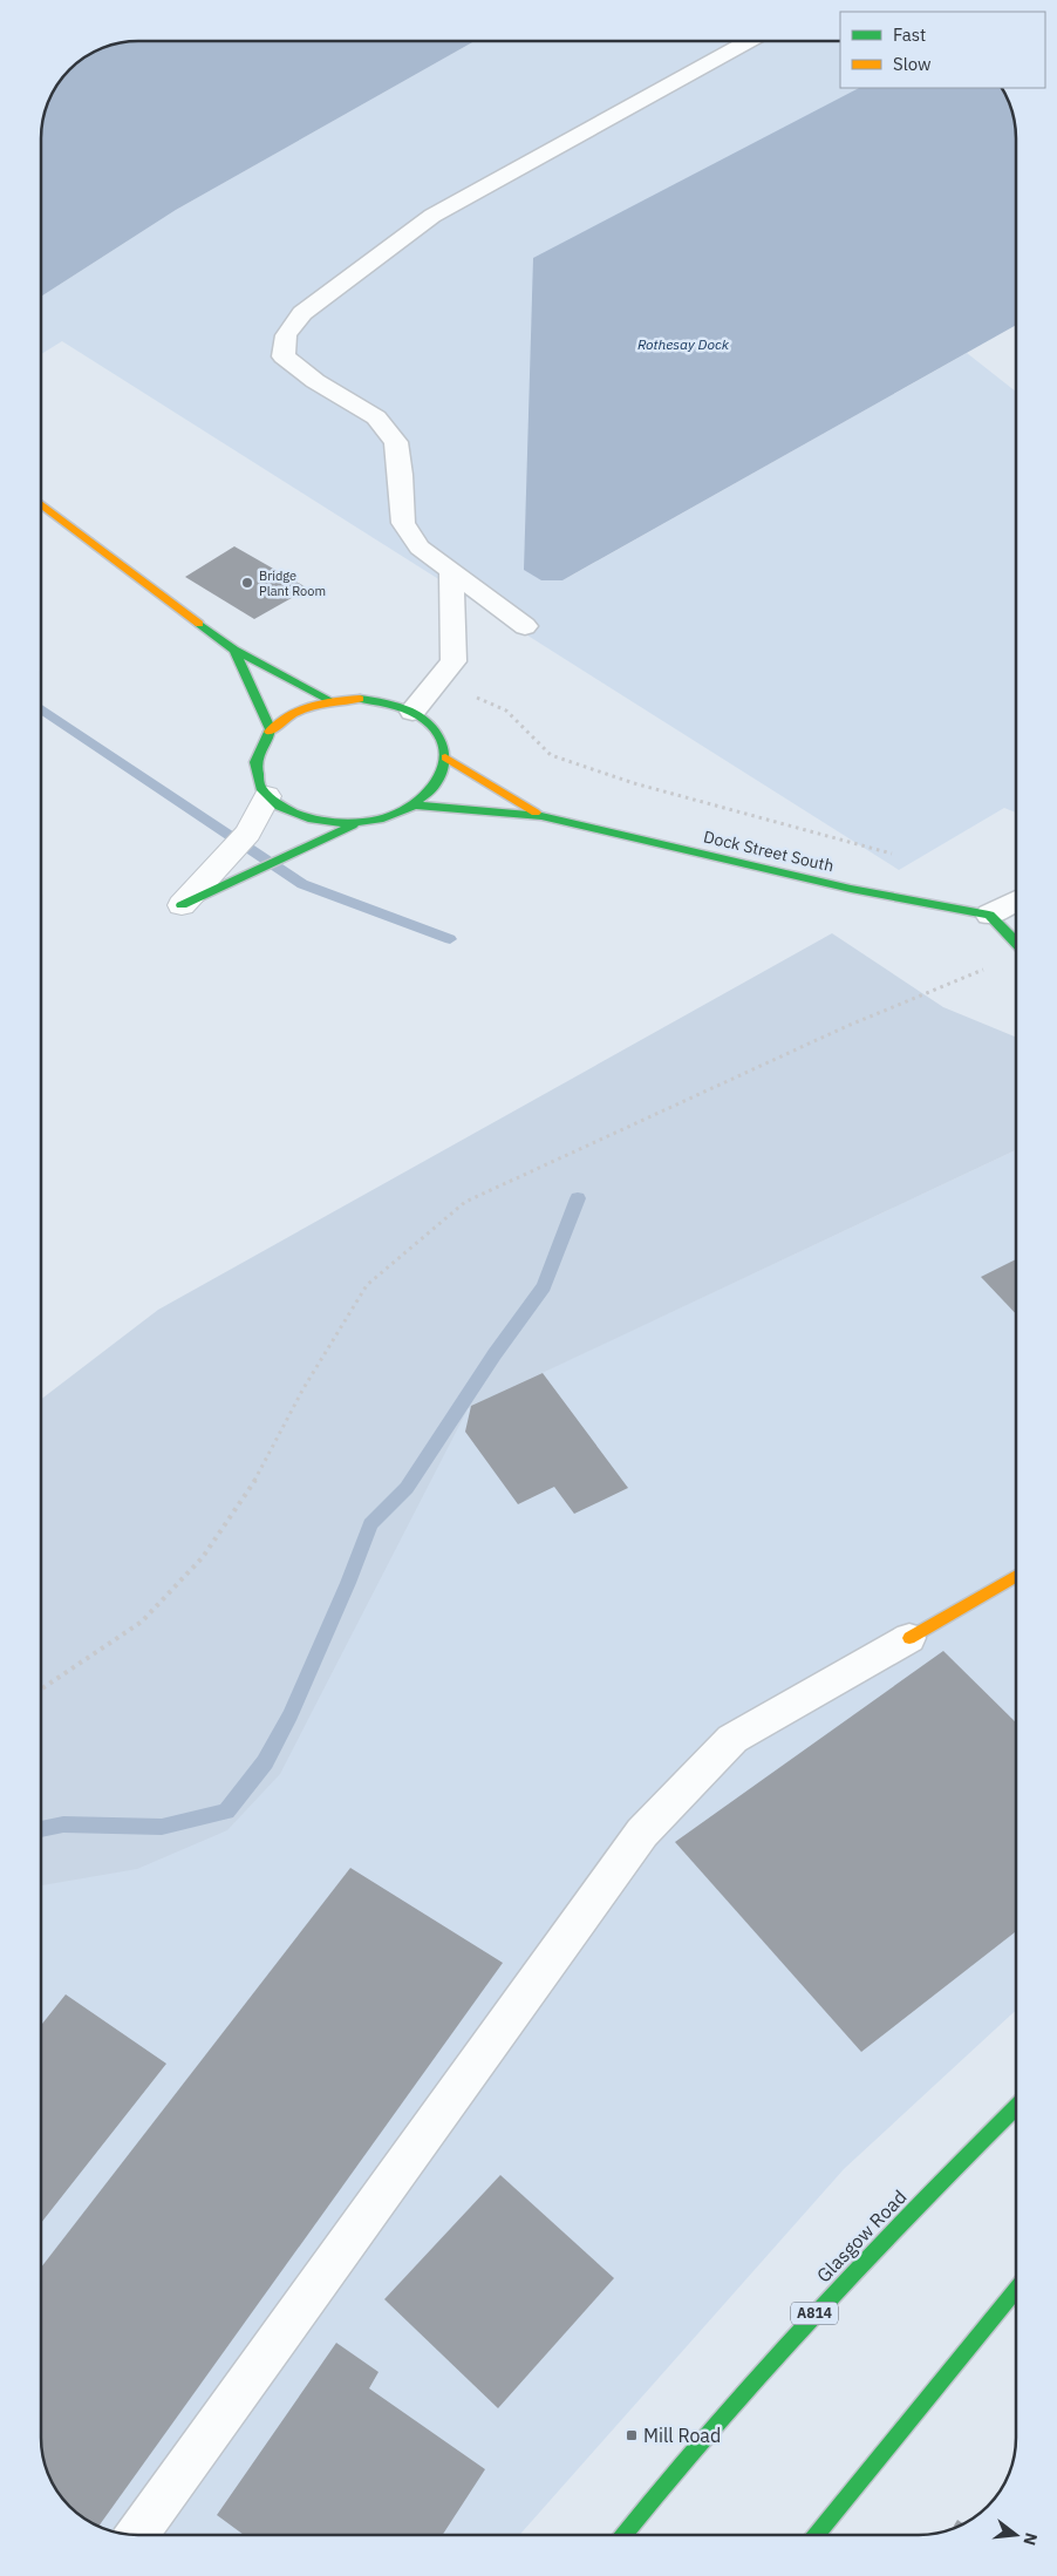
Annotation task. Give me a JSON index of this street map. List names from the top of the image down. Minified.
{"streets":{"street":["Dock Street South","Glasgow Road","A814"]},"water":["Rothesay Dock"],"places":{"other":["Bridge Plant Room"],"transit":["Mill Road"]},"legend":["Fast","Slow"],"north":"right"}
